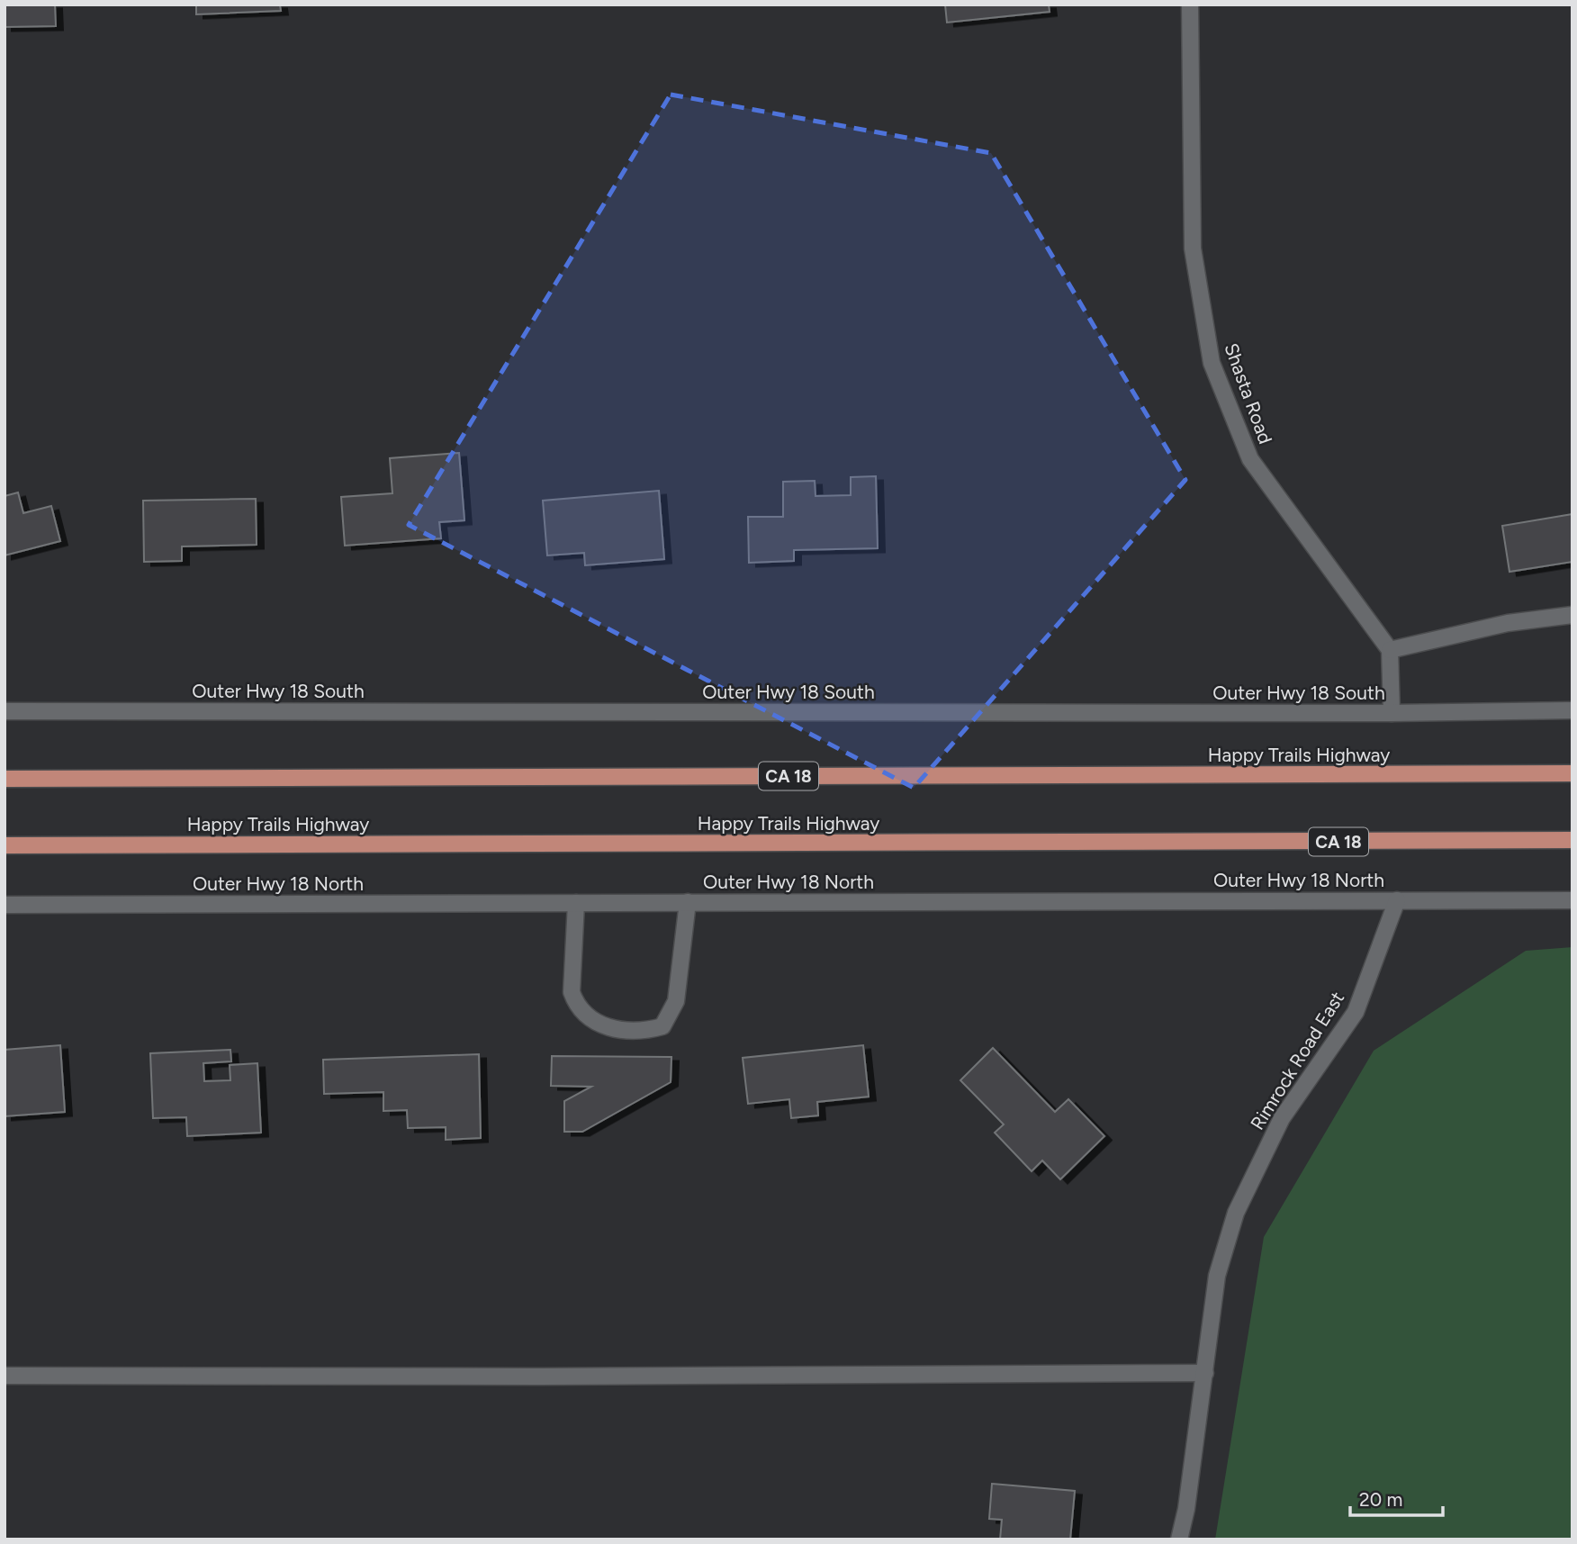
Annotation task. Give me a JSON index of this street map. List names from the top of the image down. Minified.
{"streets":{"main road":["Happy Trails Highway","CA 18"],"street":["Shasta Road","Outer Hwy 18 South","Outer Hwy 18 North","Rimrock Road East"]},"crossings":[["Outer Hwy 18 North","Rimrock Road East"]],"scale_bar":"20 m"}
